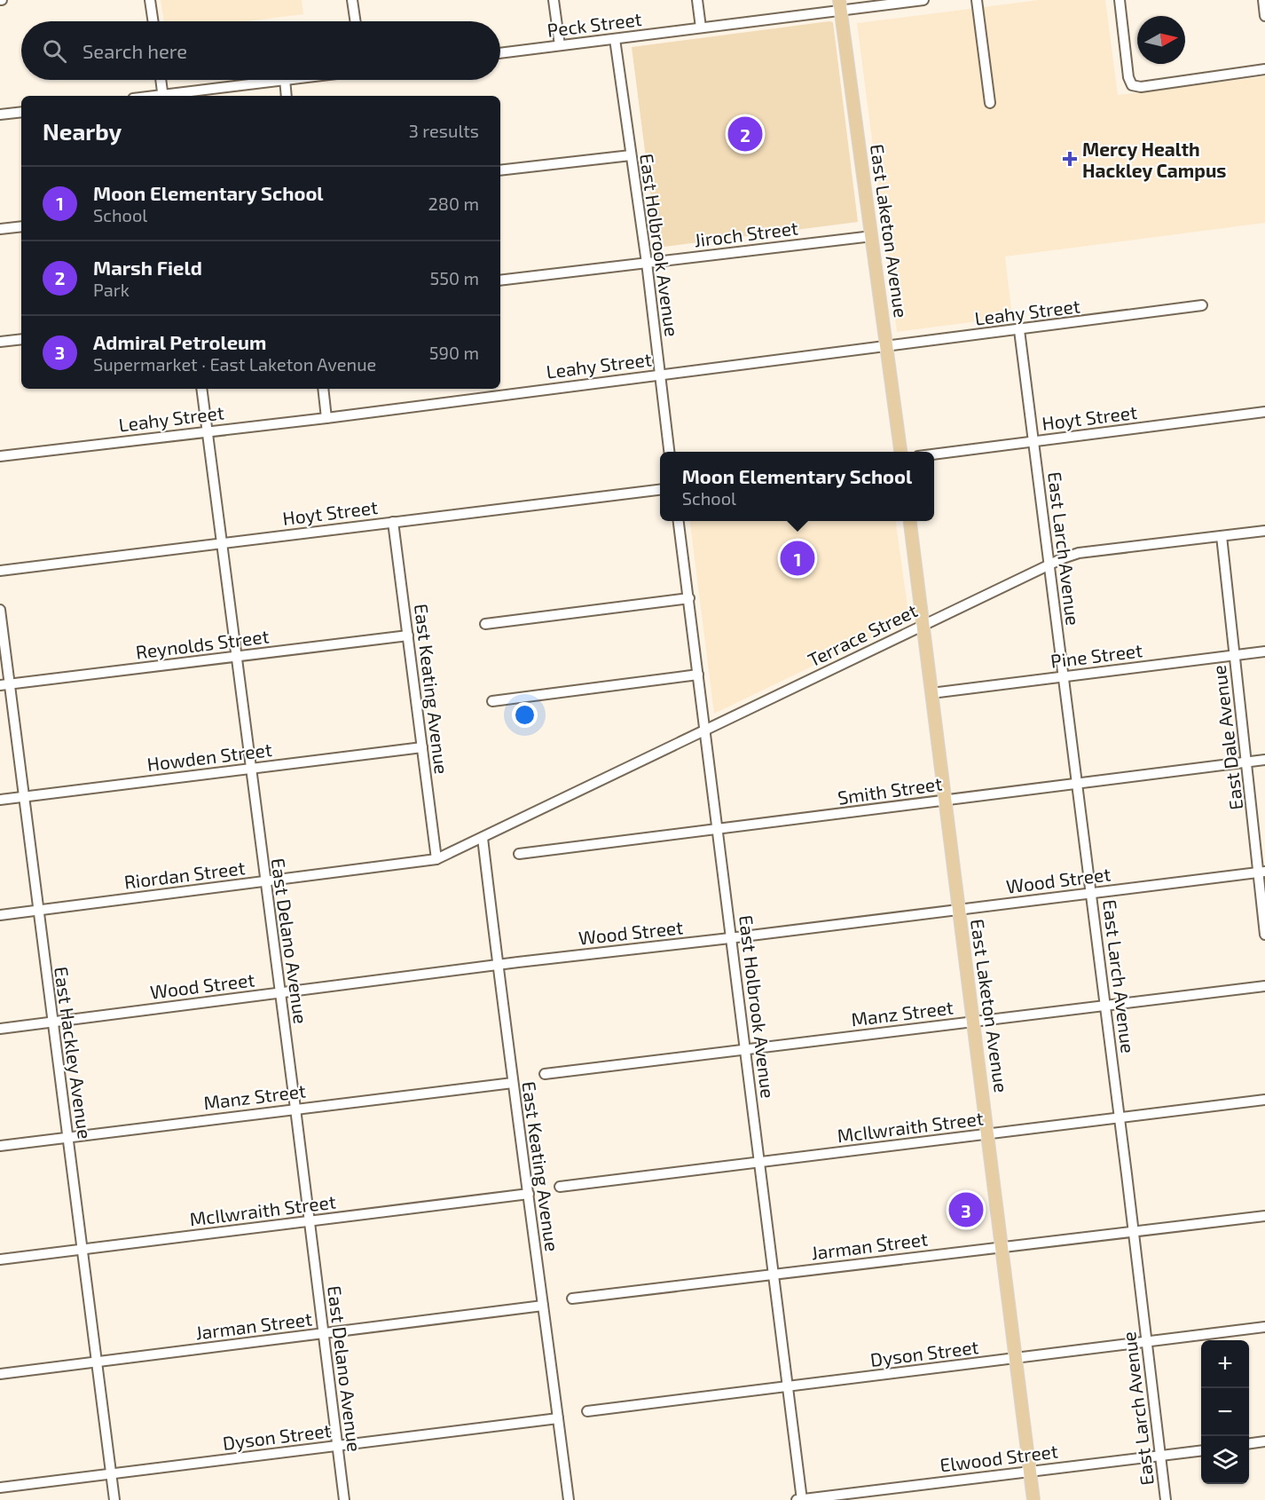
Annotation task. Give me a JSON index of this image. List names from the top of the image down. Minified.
{"streets":{"main road":["East Laketon Avenue"],"street":["Peck Street","Jiroch Street","East Holbrook Avenue","Leahy Street","Hoyt Street","East Larch Avenue","Terrace Street","Reynolds Street","Pine Street","East Keating Avenue","East Dale Avenue","Howden Street","Smith Street","Riordan Street","Wood Street","East Delano Avenue","Manz Street","East Hackley Avenue","McIlwraith Street","Jarman Street","Dyson Street","Elwood Street"]},"crossings":[["Peck Street","East Laketon Avenue"],["Peck Street","East Holbrook Avenue"],["East Laketon Avenue","Jiroch Street"],["East Laketon Avenue","Leahy Street"],["East Laketon Avenue","Terrace Street"],["East Laketon Avenue","Pine Street"],["East Laketon Avenue","Smith Street"],["East Laketon Avenue","Wood Street"],["East Laketon Avenue","Manz Street"],["East Laketon Avenue","McIlwraith Street"],["East Laketon Avenue","Jarman Street"],["East Laketon Avenue","Dyson Street"],["East Laketon Avenue","Elwood Street"],["Jiroch Street","East Holbrook Avenue"],["East Holbrook Avenue","Leahy Street"],["East Holbrook Avenue","Terrace Street"],["East Holbrook Avenue","Smith Street"],["East Holbrook Avenue","Wood Street"],["East Holbrook Avenue","Manz Street"],["East Holbrook Avenue","McIlwraith Street"],["East Holbrook Avenue","Jarman Street"],["East Holbrook Avenue","Dyson Street"],["East Holbrook Avenue","Elwood Street"],["Leahy Street","East Larch Avenue"],["Leahy Street","East Delano Avenue"],["Hoyt Street","East Larch Avenue"],["Hoyt Street","East Keating Avenue"],["Hoyt Street","East Delano Avenue"],["East Larch Avenue","Terrace Street"],["East Larch Avenue","Pine Street"],["East Larch Avenue","Smith Street"],["East Larch Avenue","Wood Street"],["East Larch Avenue","Manz Street"],["East Larch Avenue","McIlwraith Street"],["East Larch Avenue","Jarman Street"],["East Larch Avenue","Dyson Street"],["East Larch Avenue","Elwood Street"],["Terrace Street","East Dale Avenue"],["Terrace Street","Riordan Street"],["Reynolds Street","East Keating Avenue"],["Reynolds Street","East Delano Avenue"],["Reynolds Street","East Hackley Avenue"],["Pine Street","East Dale Avenue"],["East Keating Avenue","Howden Street"],["East Keating Avenue","Riordan Street"],["East Keating Avenue","Wood Street"],["East Keating Avenue","Manz Street"],["East Keating Avenue","McIlwraith Street"],["East Keating Avenue","Jarman Street"],["East Keating Avenue","Dyson Street"],["East Dale Avenue","Smith Street"],["East Dale Avenue","Wood Street"],["Howden Street","East Delano Avenue"],["Howden Street","East Hackley Avenue"],["Riordan Street","East Delano Avenue"],["Riordan Street","East Hackley Avenue"],["Wood Street","East Delano Avenue"],["Wood Street","East Hackley Avenue"],["East Delano Avenue","Manz Street"],["East Delano Avenue","McIlwraith Street"],["East Delano Avenue","Jarman Street"],["East Delano Avenue","Dyson Street"],["Manz Street","East Hackley Avenue"],["East Hackley Avenue","McIlwraith Street"],["East Hackley Avenue","Jarman Street"],["East Hackley Avenue","Dyson Street"]],"places":{"health":["Mercy Health Hackley Campus"]},"north":"right","page":{"search":"Search here","heading":["Nearby","3 results"],"pins":["2","1","3"],"list":[{"mark":"1","name":"Moon Elementary School","note":"School","value":"280 m"},{"mark":"2","name":"Marsh Field","note":"Park","value":"550 m"},{"mark":"3","name":"Admiral Petroleum","note":"Supermarket · East Laketon Avenue","value":"590 m"}],"popup":["Moon Elementary School","School"],"map_buttons":["+","−"]}}
